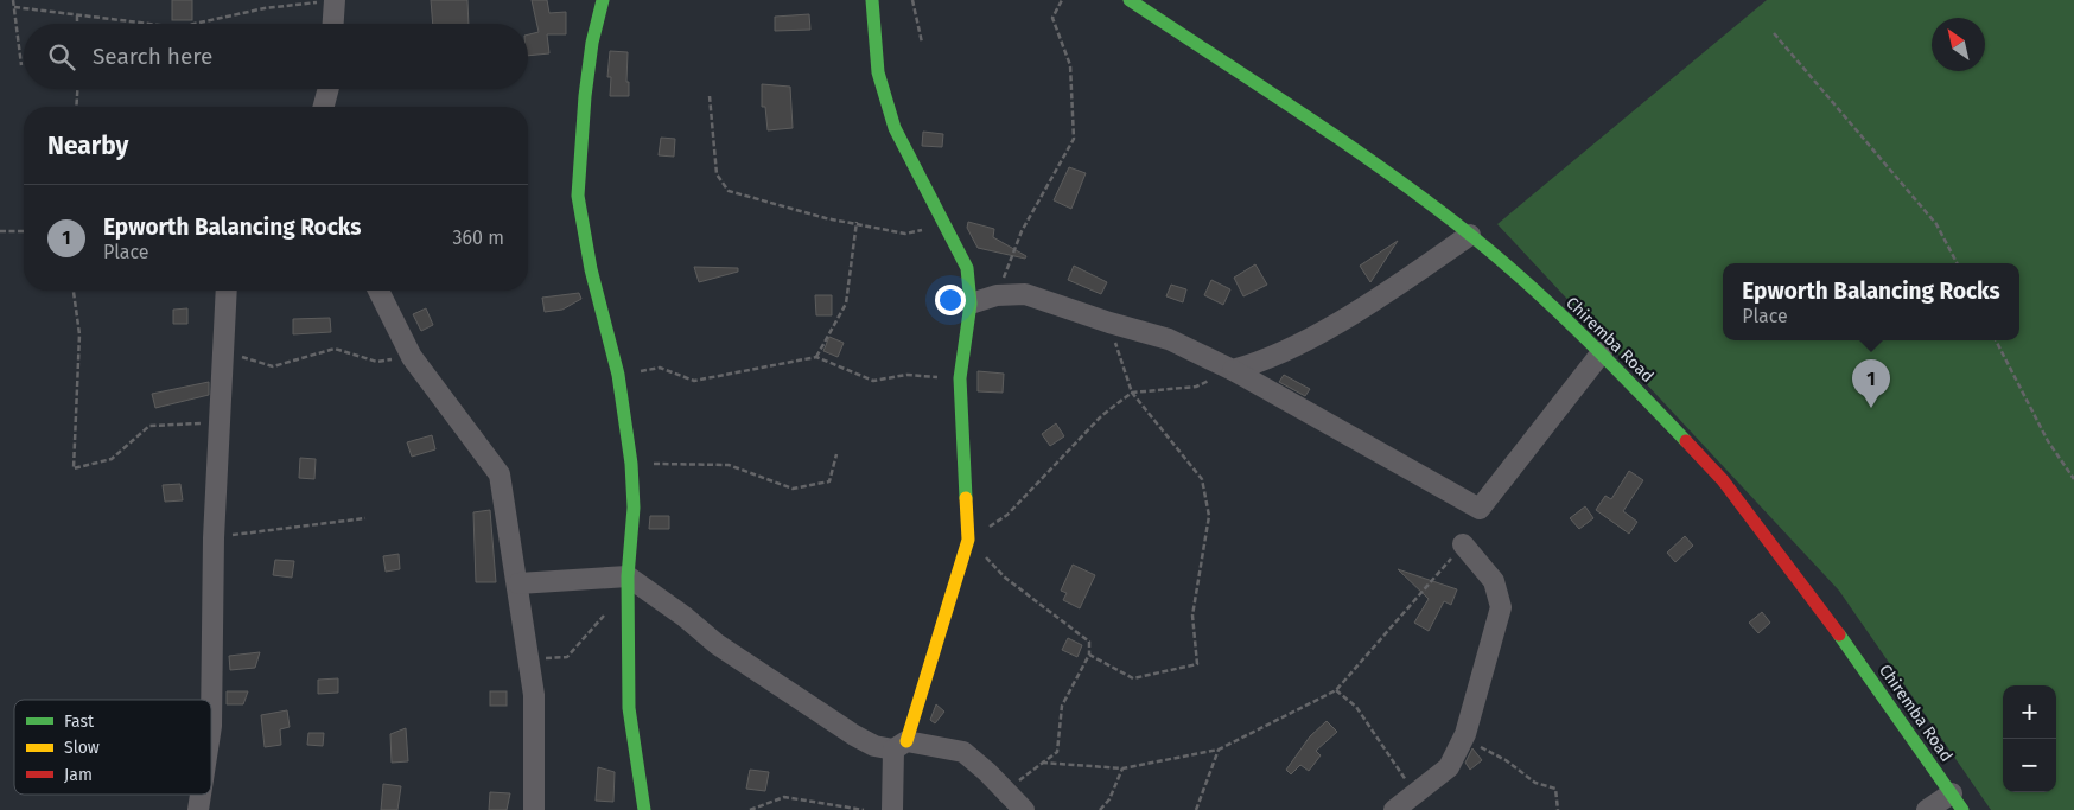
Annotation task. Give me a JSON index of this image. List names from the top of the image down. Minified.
{"streets":{"street":["Chiremba Road"]},"legend":["Fast","Slow","Jam"],"north":"top left","page":{"search":"Search here","heading":"Nearby","list":[{"mark":"1","name":"Epworth Balancing Rocks","note":"Place","value":"360 m"}],"popup":["Epworth Balancing Rocks","Place"],"pins":"1","map_buttons":["+","−"]}}
